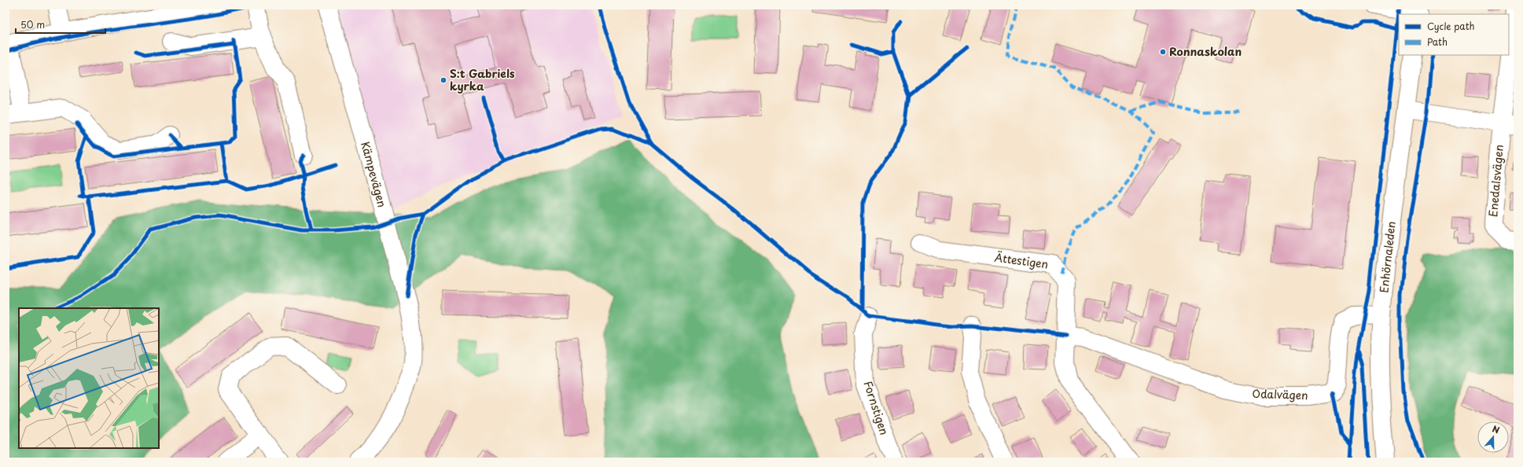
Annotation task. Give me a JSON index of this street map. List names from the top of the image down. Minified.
{"streets":{"street":["Kämpevägen","Enedalsvägen","Enhörnaleden","Ättestigen","Odalvägen","Fornstigen"]},"crossings":[["Enhörnaleden","Odalvägen"],["Ättestigen","Odalvägen"]],"places":["Ronnaskolan","S:t Gabriels kyrka"],"legend":["Cycle path","Path"],"scale_bar":"50 m","north":"top"}
